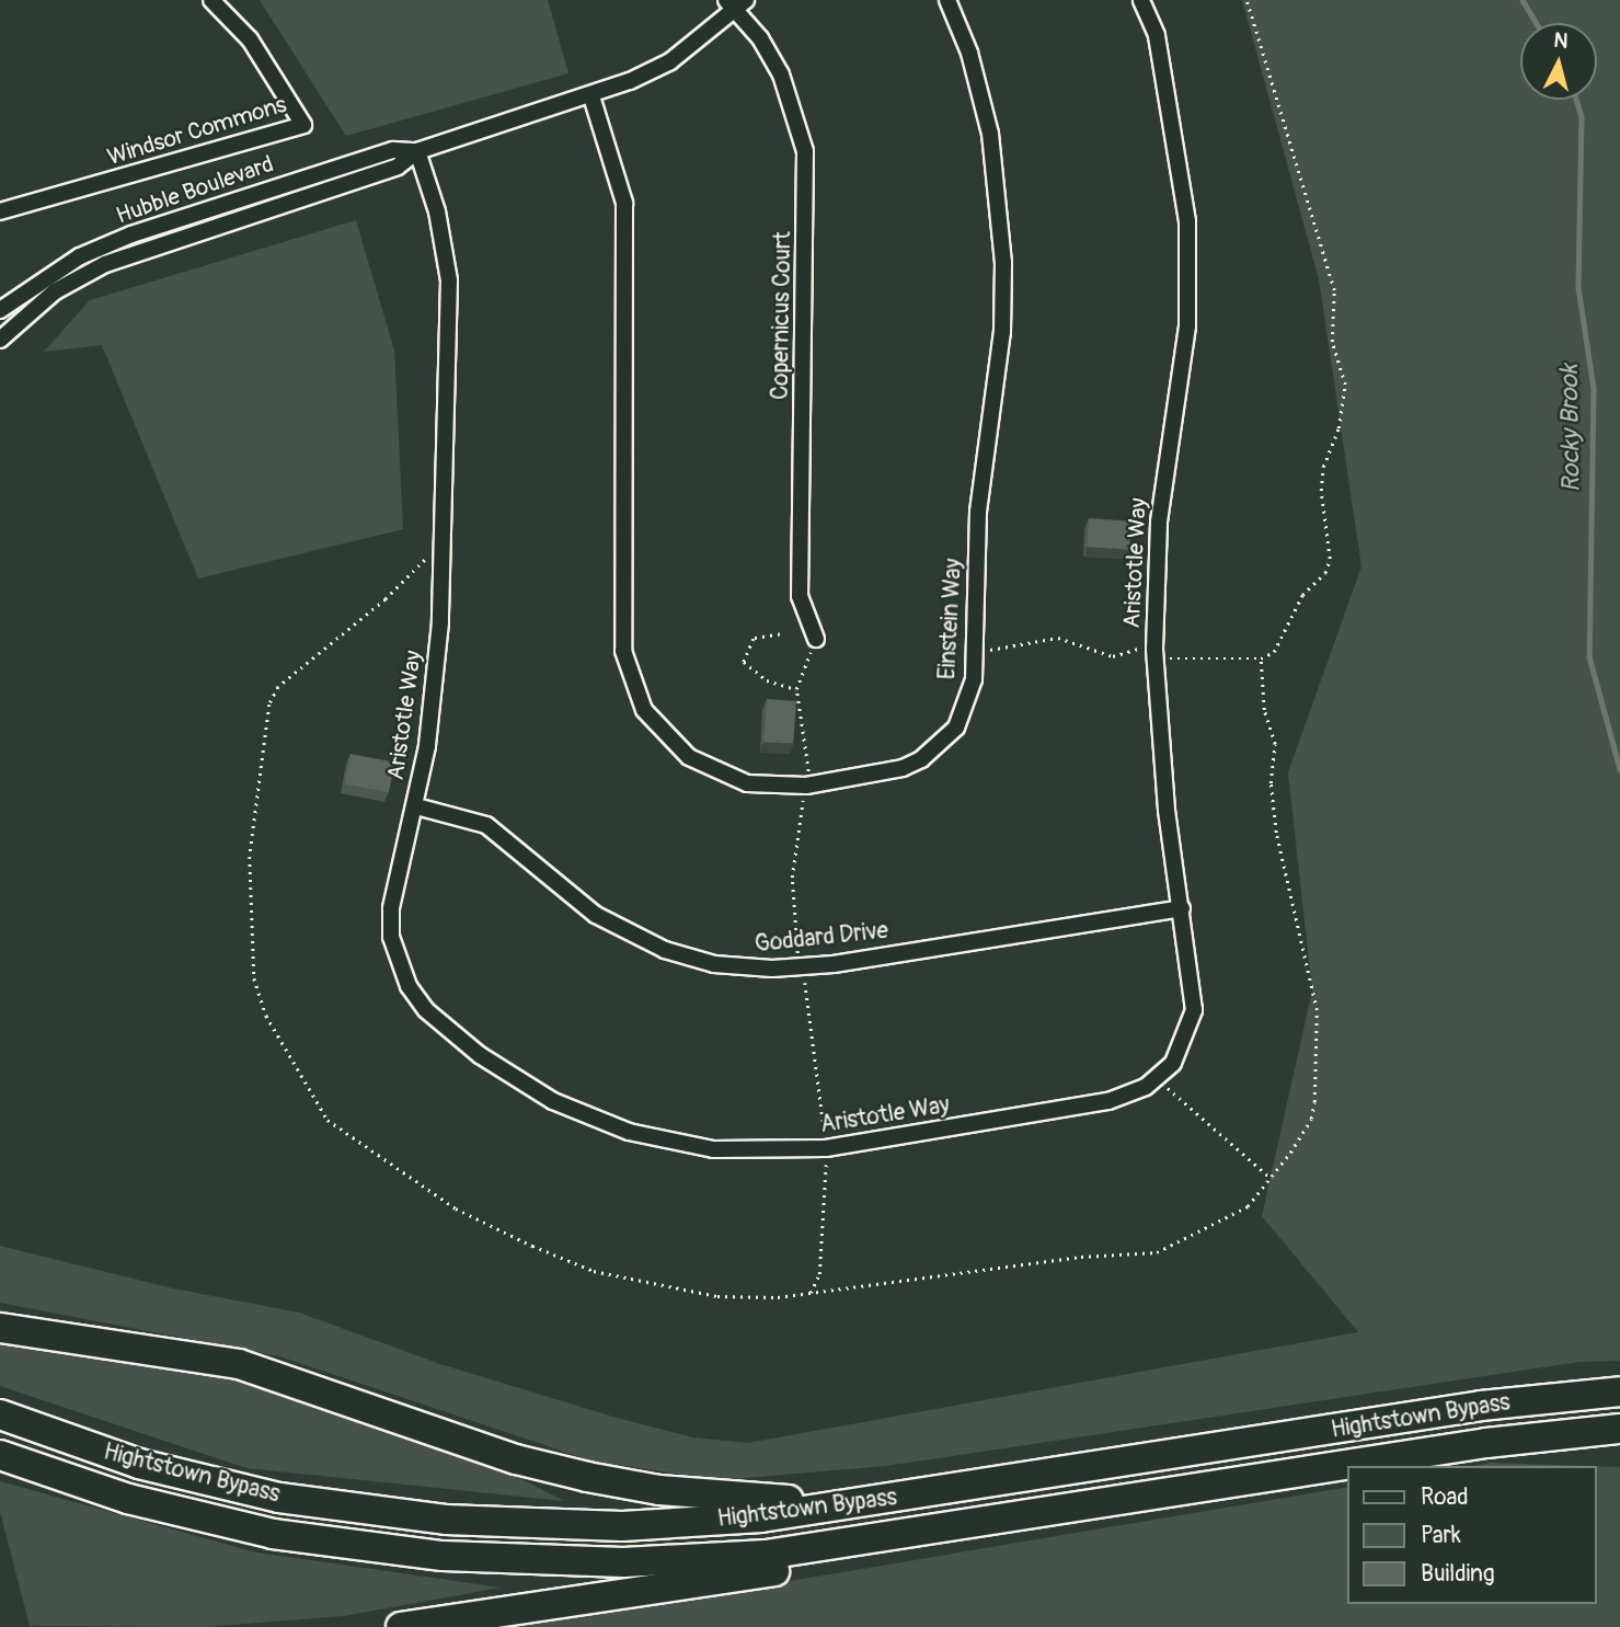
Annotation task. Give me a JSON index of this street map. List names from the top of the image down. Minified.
{"streets":{"highway":["Hightstown Bypass"],"street":["Windsor Commons","Hubble Boulevard","Copernicus Court","Aristotle Way","Einstein Way","Goddard Drive"]},"crossings":[["Hubble Boulevard","Copernicus Court"],["Hubble Boulevard","Aristotle Way"],["Hubble Boulevard","Einstein Way"],["Aristotle Way","Goddard Drive"]],"water":["Rocky Brook"],"legend":["Road","Park","Building"],"north":"top"}
